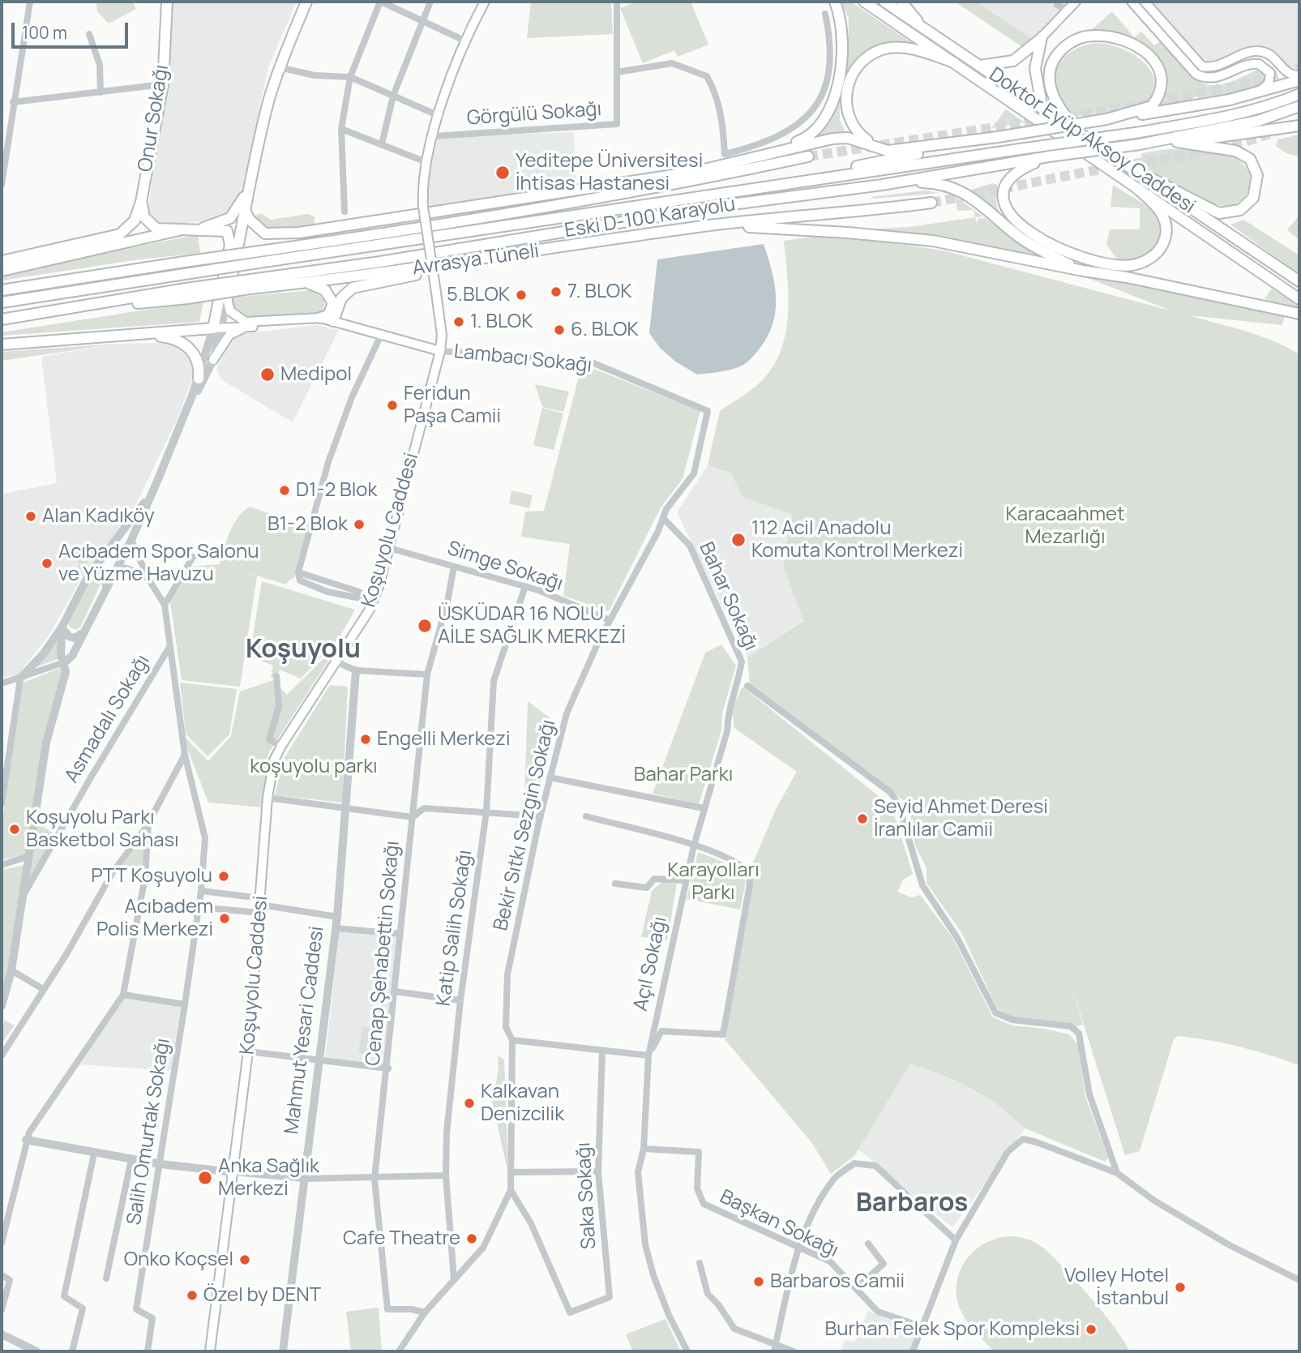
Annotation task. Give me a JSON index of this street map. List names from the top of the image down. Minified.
{"streets":{"main road":["Onur Sokağı","Doktor Eyüp Aksoy Caddesi","Eski D-100 Karayolu","Avrasya Tüneli","Lambacı Sokağı","Koşuyolu Caddesi"],"street":["Görgülü Sokağı","Simge Sokağı","Bahar Sokağı","Asmadalı Sokağı","Bekir Sıtkı Sezgin Sokağı","Katip Salih Sokağı","Cenap Şehabettin Sokağı","Açıl Sokağı","Mahmut Yesari Caddesi","Salih Omurtak Sokağı","Saka Sokağı","Başkan Sokağı"]},"crossings":[["Görgülü Sokağı","Koşuyolu Caddesi"],["Eski D-100 Karayolu","Avrasya Tüneli"],["Lambacı Sokağı","Koşuyolu Caddesi"],["Lambacı Sokağı","Bekir Sıtkı Sezgin Sokağı"],["Koşuyolu Caddesi","Simge Sokağı"],["Simge Sokağı","Bekir Sıtkı Sezgin Sokağı"],["Simge Sokağı","Katip Salih Sokağı"],["Simge Sokağı","Cenap Şehabettin Sokağı"],["Bahar Sokağı","Bekir Sıtkı Sezgin Sokağı"],["Bahar Sokağı","Açıl Sokağı"],["Asmadalı Sokağı","Salih Omurtak Sokağı"],["Bekir Sıtkı Sezgin Sokağı","Saka Sokağı"]],"districts":["Koşuyolu","Barbaros"],"parks":["Karacaahmet Mezarlığı","koşuyolu parkı","Bahar Parkı","Karayolları Parkı"],"places":["Yeditepe Üniversitesi İhtisas Hastanesi","7. BLOK","5.BLOK","1. BLOK","6. BLOK","Medipol","Feridun Paşa Camii","D1-2 Blok","Alan Kadıköy","B1-2 Blok","112 Acil Anadolu Komuta Kontrol Merkezi","Acıbadem Spor Salonu ve Yüzme Havuzu","ÜSKÜDAR 16 NOLU AİLE SAĞLIK MERKEZİ","Engelli Merkezi","Seyid Ahmet Deresi İranlılar Camii","Koşuyolu Parkı Basketbol Sahası","PTT Koşuyolu","Acıbadem Polis Merkezi","Kalkavan Denizcilik","Anka Sağlık Merkezi","Cafe Theatre","Onko Koçsel","Barbaros Camii","Volley Hotel İstanbul","Özel by DENT","Burhan Felek Spor Kompleksi"],"scale_bar":"100 m"}
